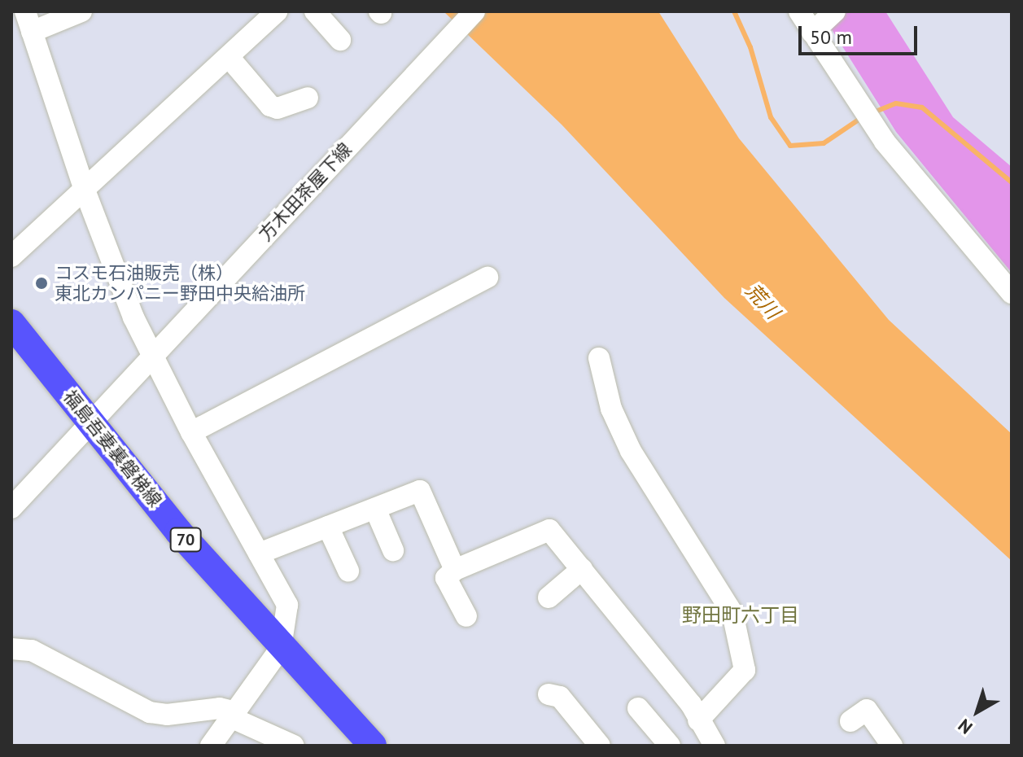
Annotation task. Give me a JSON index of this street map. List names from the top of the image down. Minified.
{"streets":{"main road":["福島吾妻裏磐梯線","70"],"street":["方木田茶屋下線"]},"crossings":[["方木田茶屋下線","福島吾妻裏磐梯線"]],"districts":["野田町六丁目"],"water":["荒川"],"places":["コスモ石油販売（株） 東北カンパニー野田中央給油所"],"scale_bar":"50 m","north":"bottom left"}
